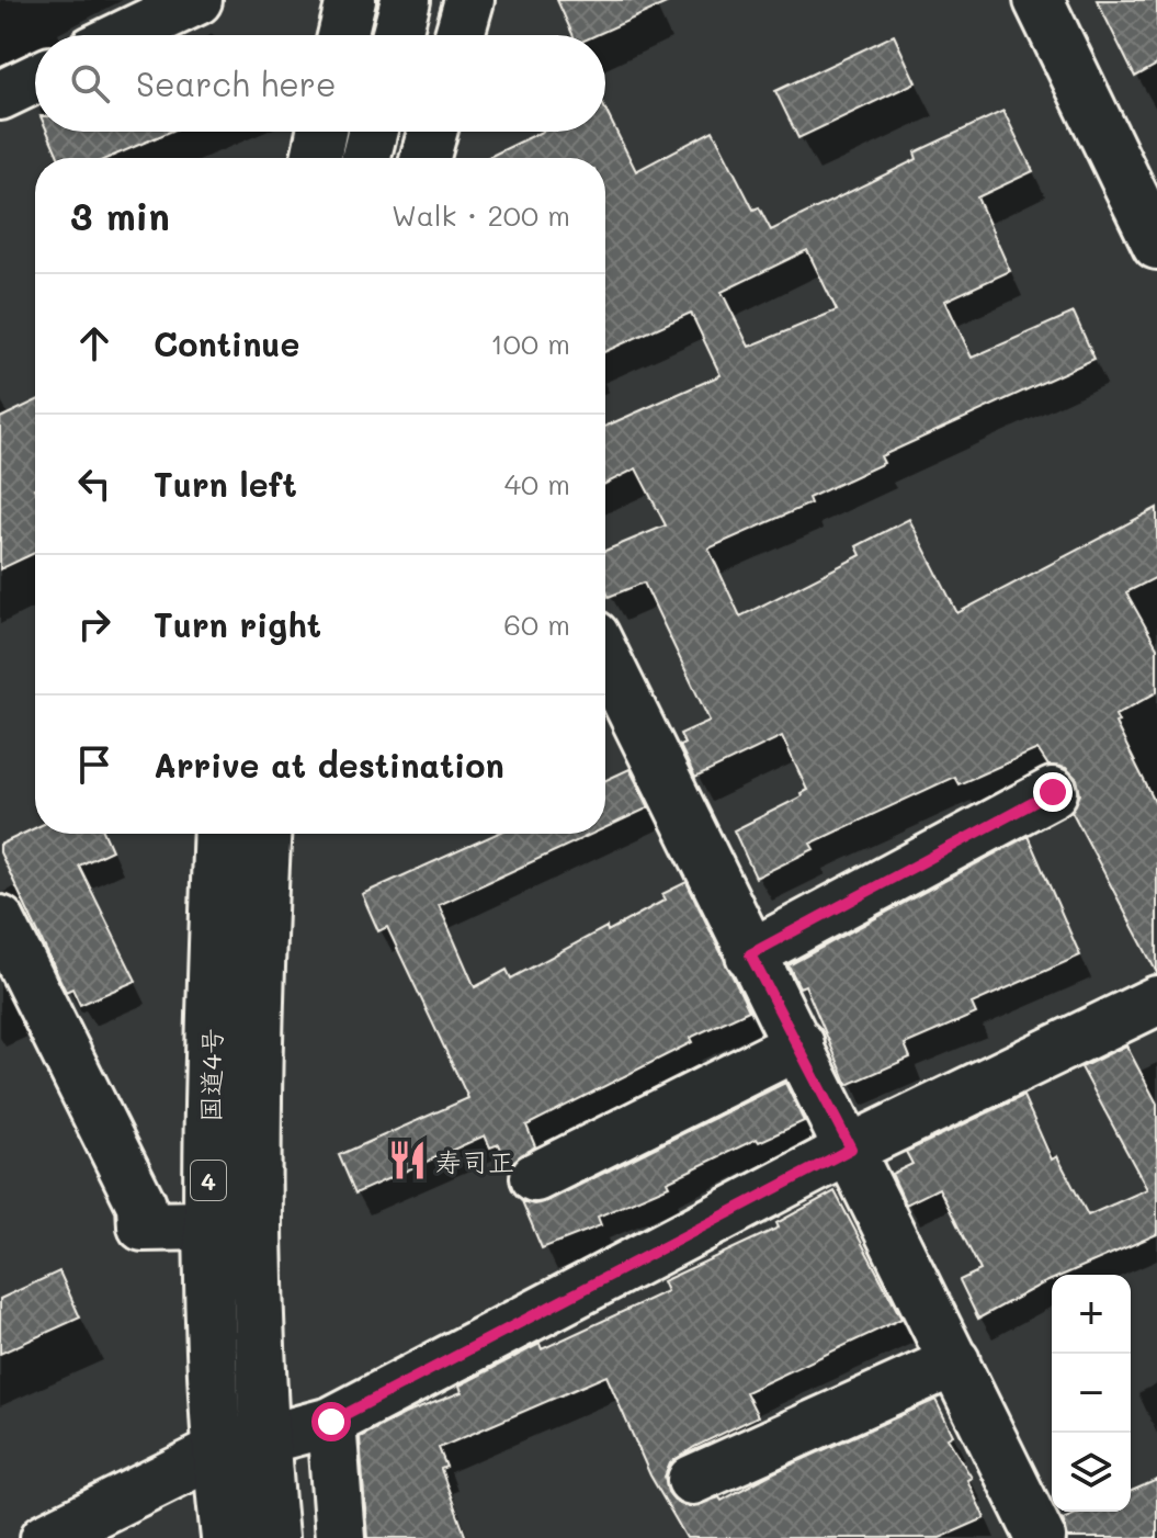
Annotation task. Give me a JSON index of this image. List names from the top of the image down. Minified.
{"streets":{"main road":["国道4号","4"]},"places":{"restaurant":["寿司正"]},"page":{"search":"Search here","heading":["3 min","Walk · 200 m"],"list":[["Continue","100 m"],["Turn left","40 m"],["Turn right","60 m"],"Arrive at destination"],"map_buttons":["+","−"]}}
